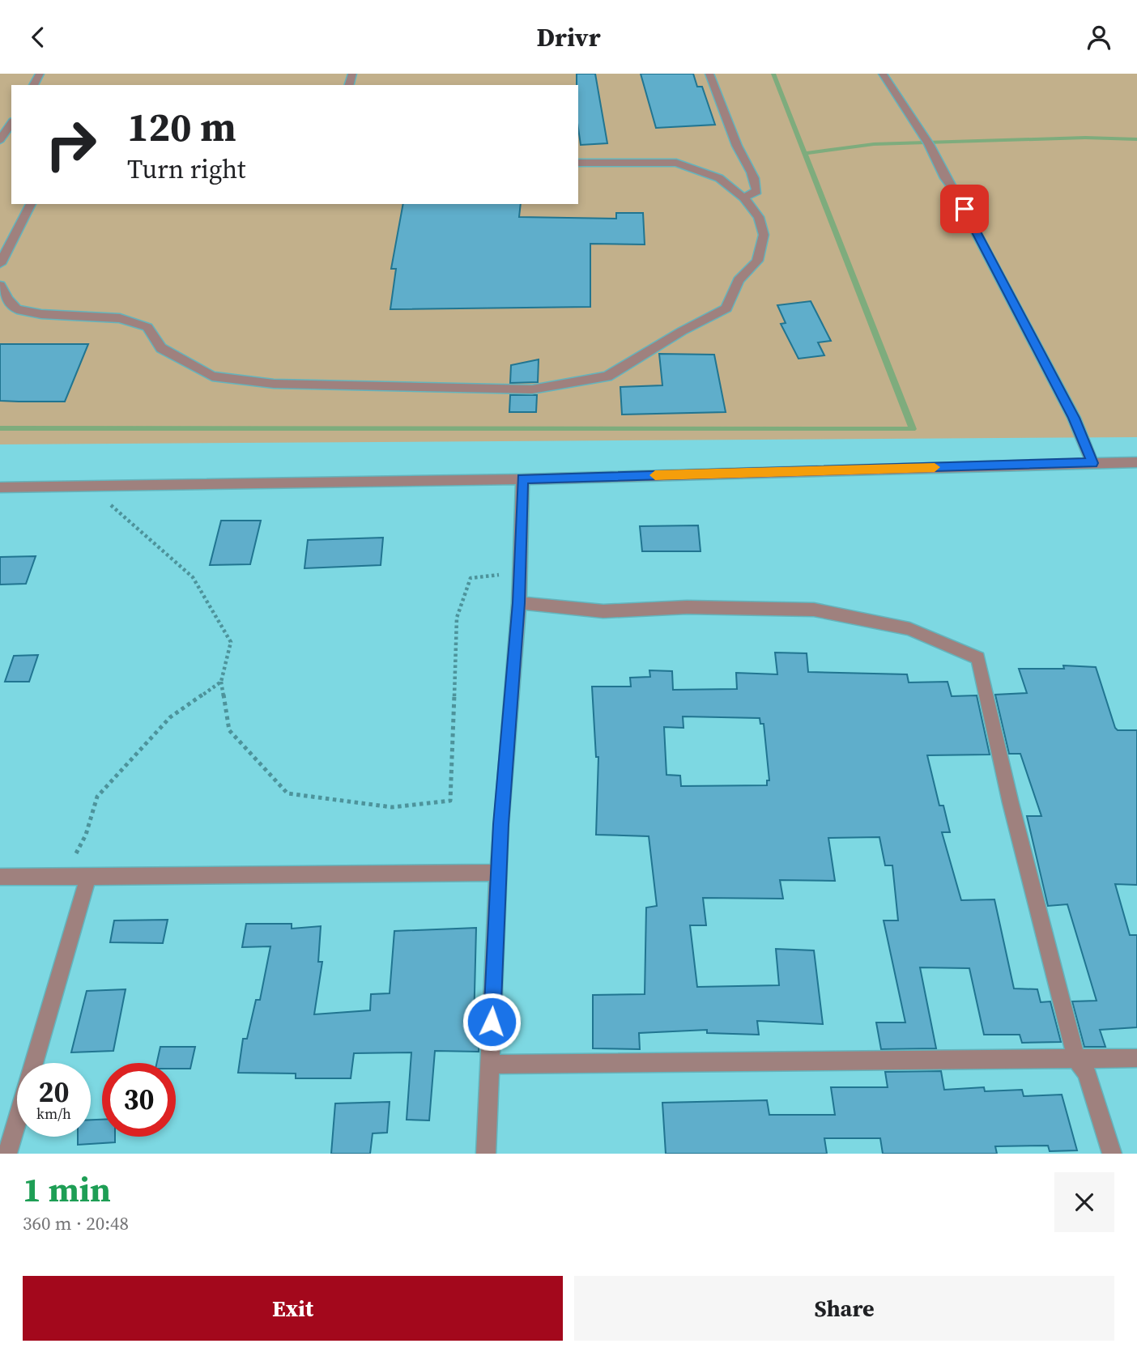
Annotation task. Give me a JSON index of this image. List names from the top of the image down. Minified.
{"page":{"header":"Drivr","turn":["120 m","Turn right"],"speed":"20 km/h","limit":"30","heading":["1 min","360 m · 20:48"],"buttons":["Exit","Share"]}}
